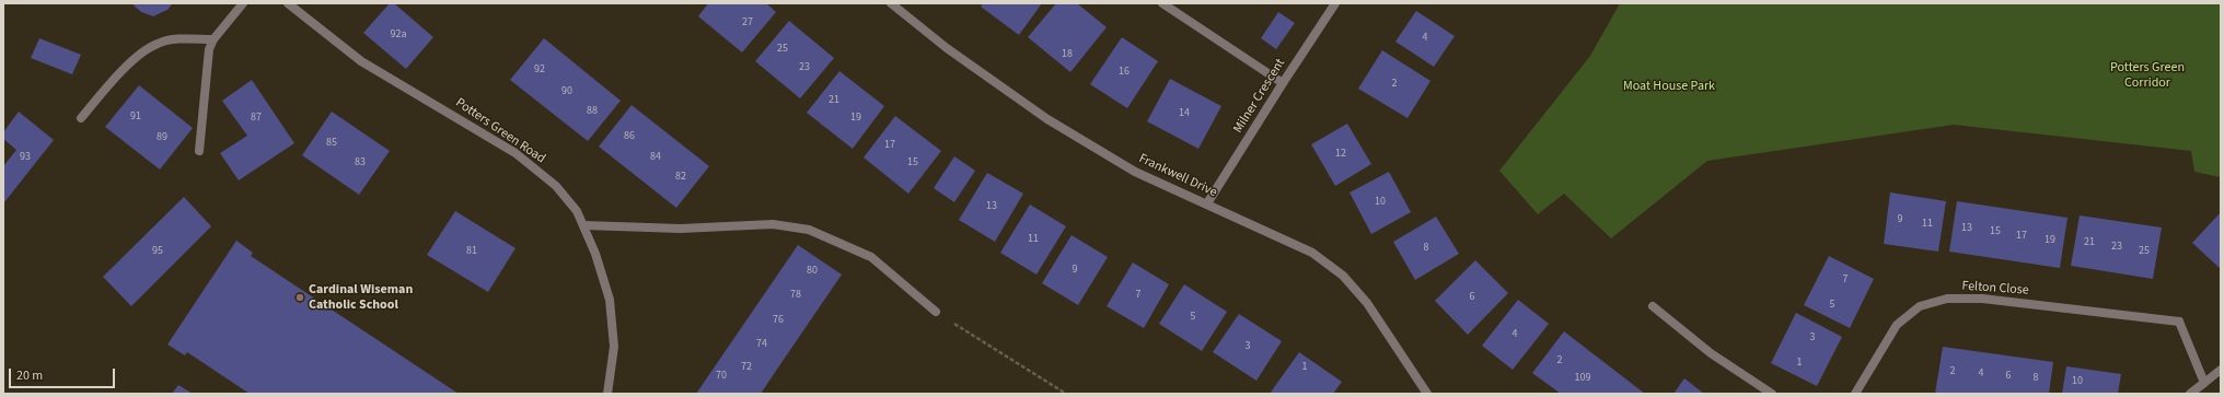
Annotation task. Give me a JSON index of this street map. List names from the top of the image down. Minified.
{"streets":{"street":["Milner Crescent","Potters Green Road","Frankwell Drive","Felton Close"]},"crossings":[["Milner Crescent","Frankwell Drive"]],"parks":["Potters Green Corridor","Moat House Park"],"places":["Cardinal Wiseman Catholic School"],"house_numbers":["27","92a","4","25","18","23","92","16","2","90","21","88","14","91","87","19","86","89","85","17","12","93","84","83","15","82","10","13","9","11","13","15","17","11","19","21","23","8","95","81","25","9","80","7","78","7","6","5","5","76","4","3","74","3","2","1","72","1","2","4","70","6","109","8","10"],"scale_bar":"20 m"}
